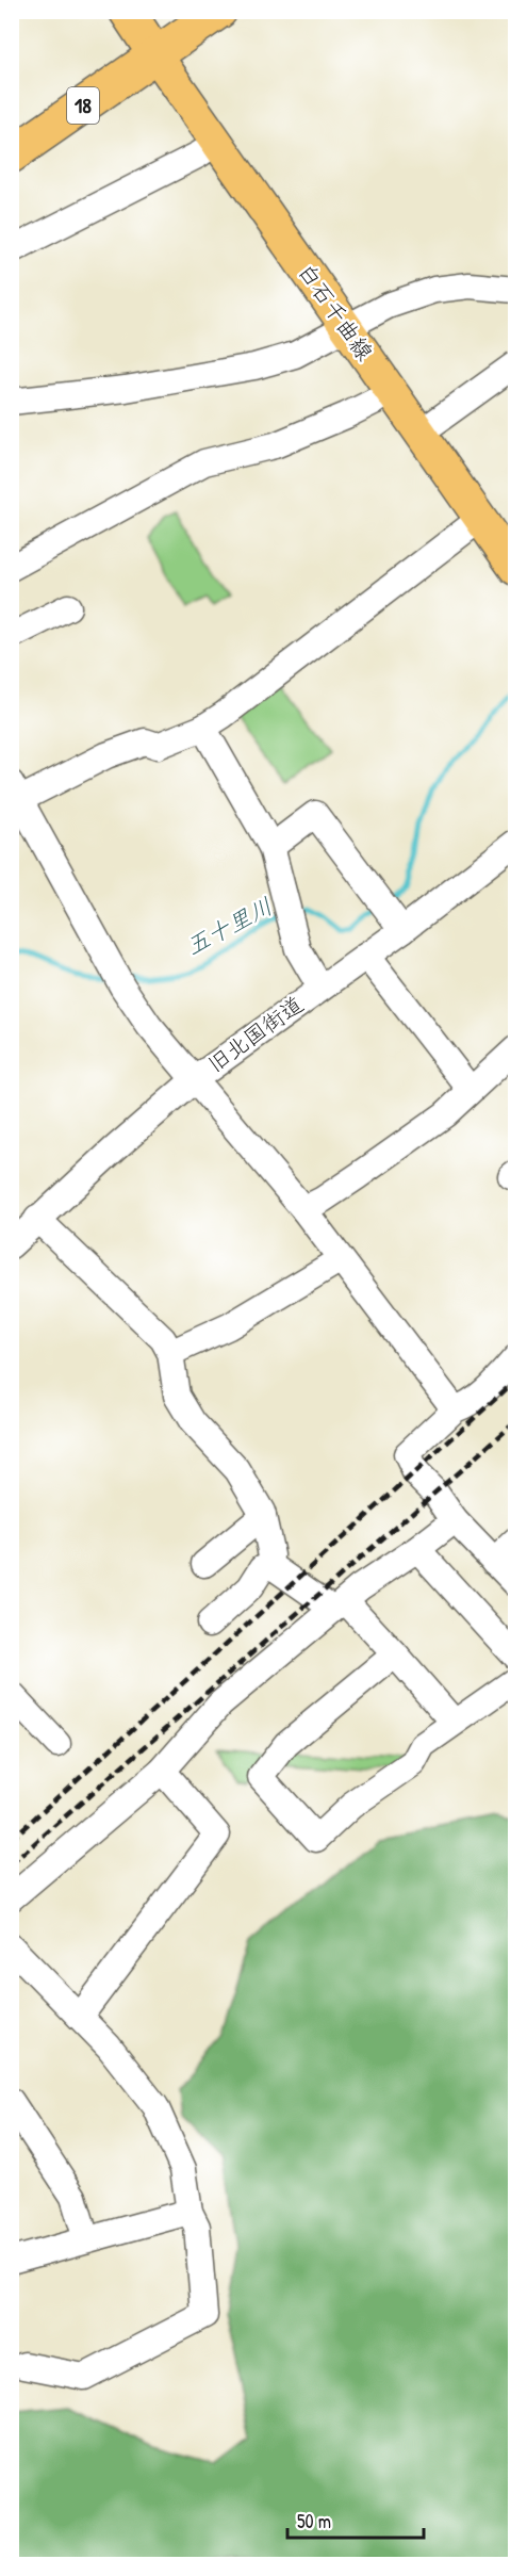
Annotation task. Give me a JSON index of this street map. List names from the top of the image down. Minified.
{"streets":{"highway":["18"],"main road":["白石千曲線"],"street":["旧北国街道"]},"crossings":[["18","白石千曲線"]],"water":["五十里川"],"scale_bar":"50 m"}
